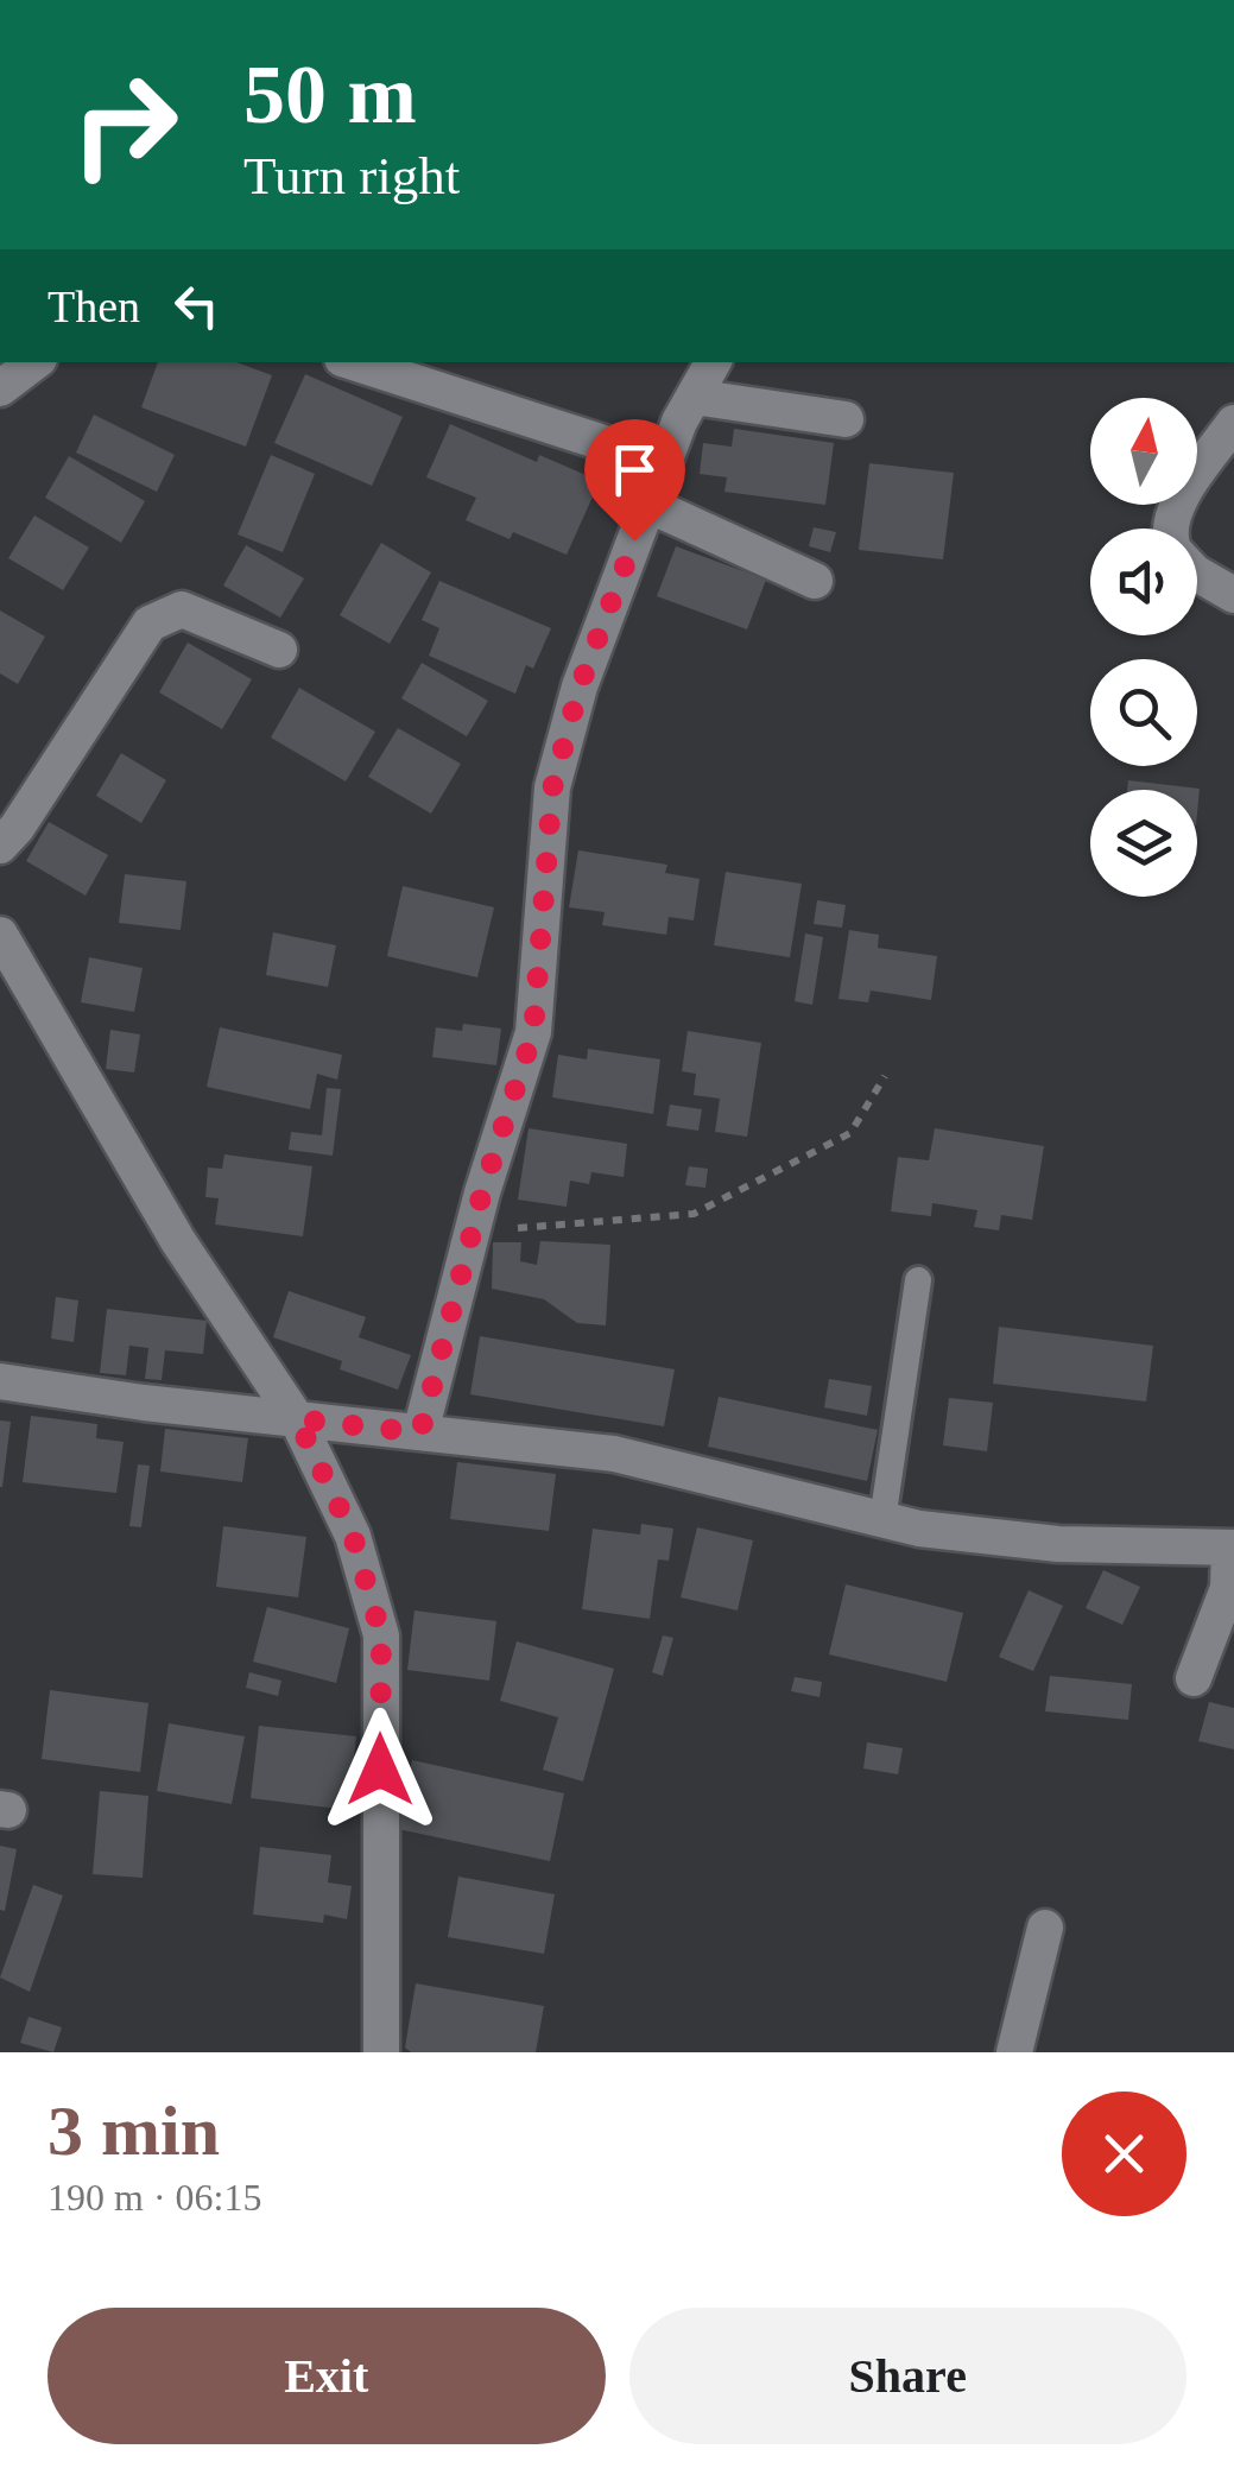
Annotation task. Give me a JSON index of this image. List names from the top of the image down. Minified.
{"north":"top","page":{"turn":["50 m","Turn right"],"then":"Then","heading":["3 min","190 m · 06:15"],"buttons":["Exit","Share"]}}
